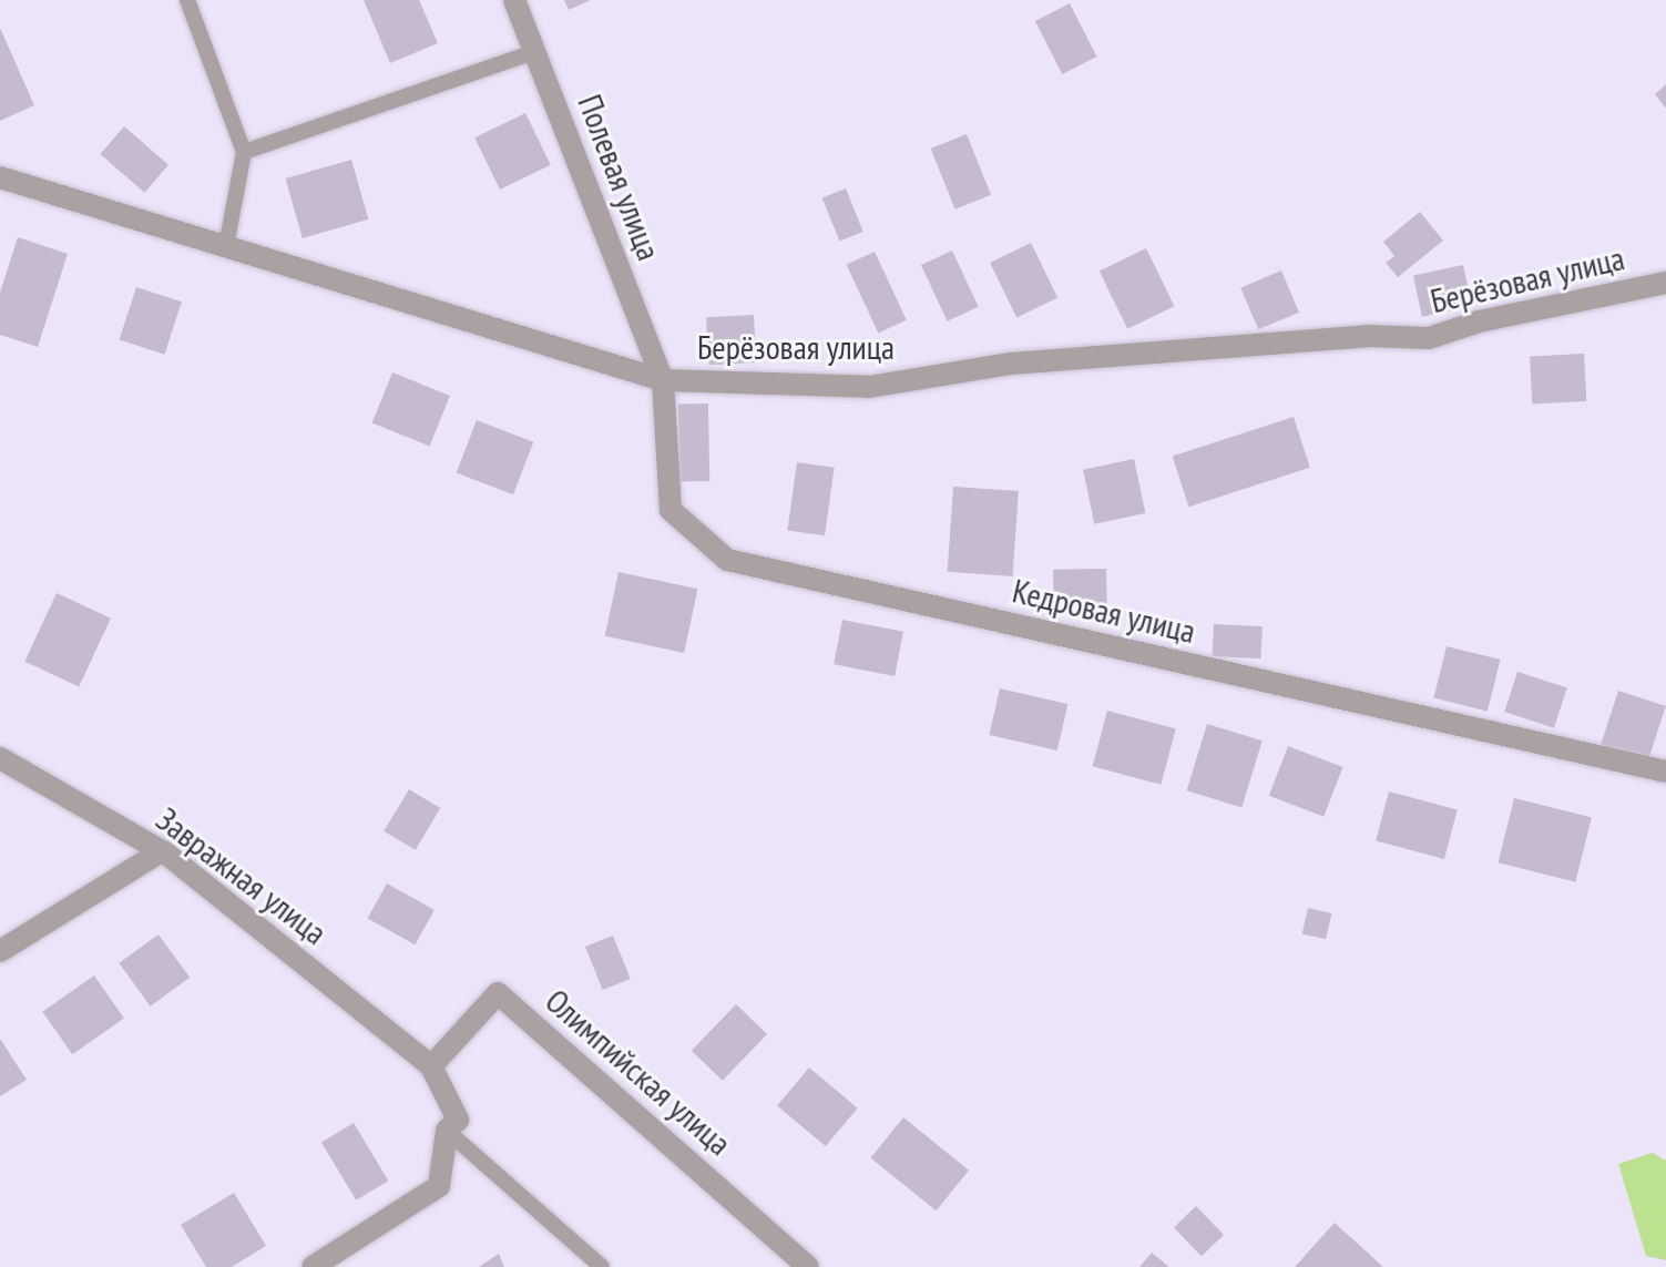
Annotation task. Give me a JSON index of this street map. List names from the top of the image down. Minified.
{"streets":{"street":["Полевая улица","Берёзовая улица","Кедровая улица","Завражная улица","Олимпийская улица"]},"crossings":[["Полевая улица","Берёзовая улица"],["Полевая улица","Кедровая улица"],["Берёзовая улица","Кедровая улица"],["Завражная улица","Олимпийская улица"]]}
